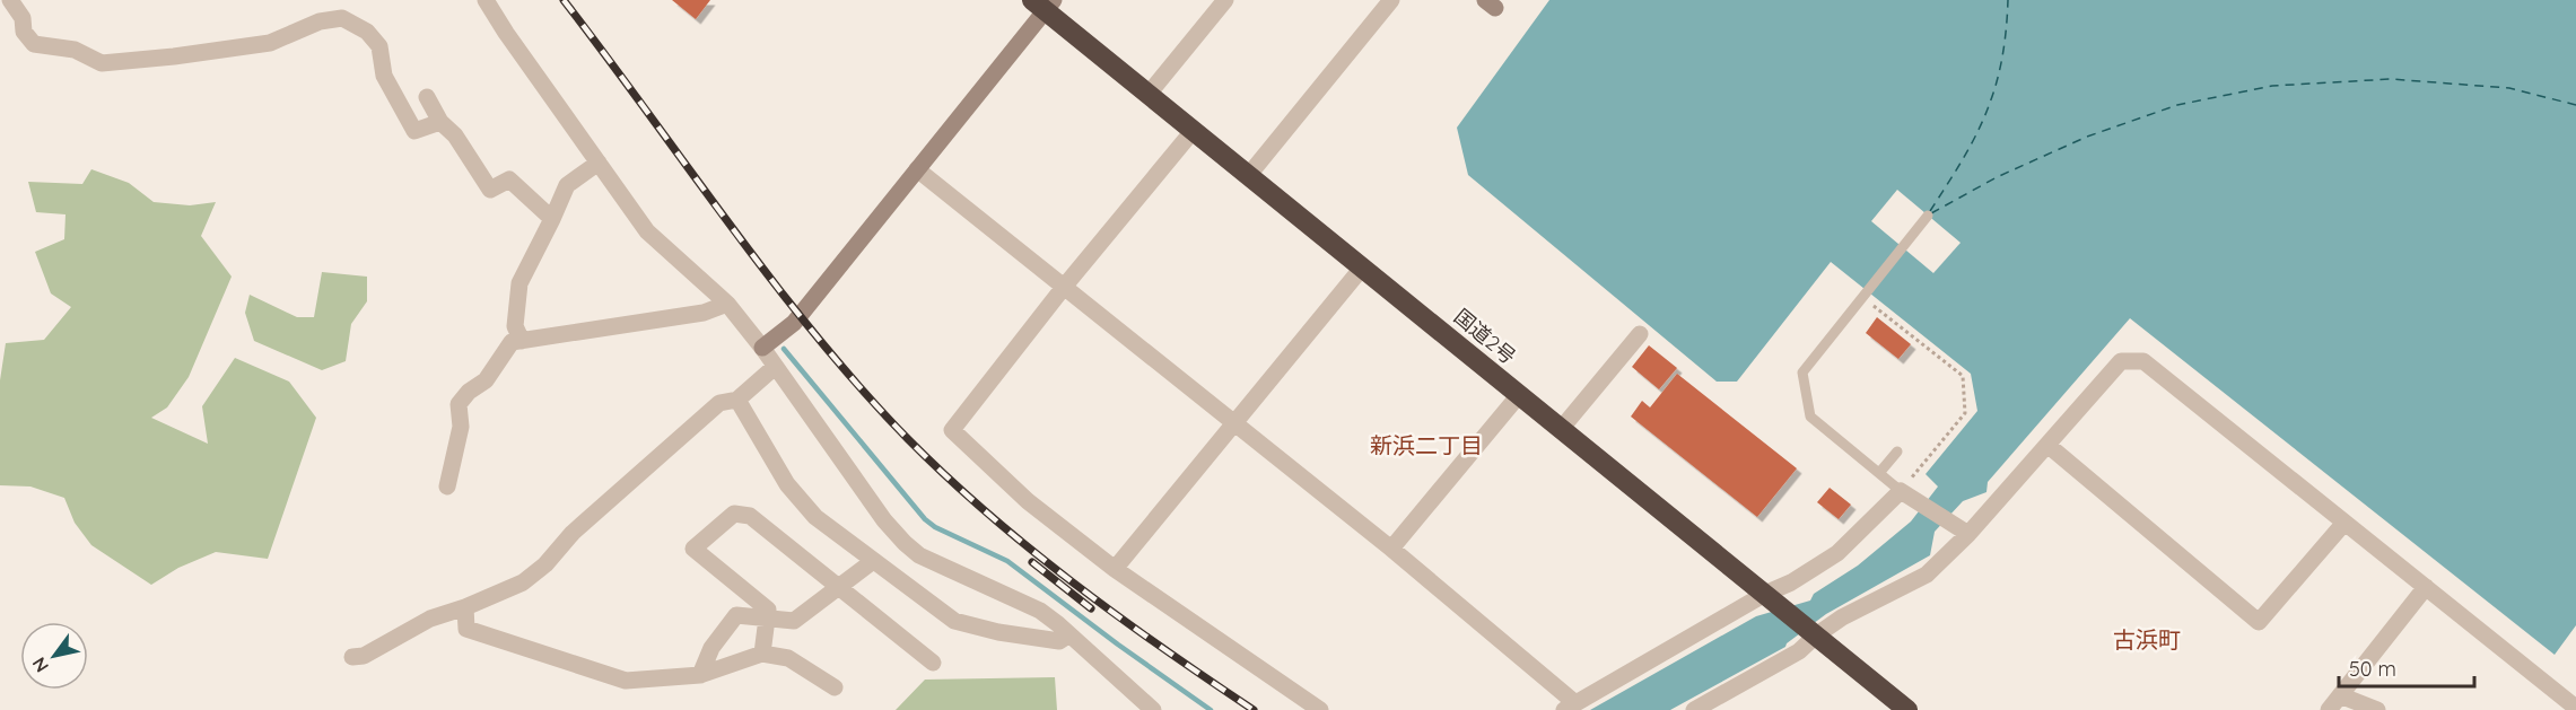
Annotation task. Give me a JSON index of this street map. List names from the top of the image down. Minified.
{"streets":{"highway":["国道2号"]},"districts":["新浜二丁目","古浜町"],"scale_bar":"50 m","north":"bottom left"}
